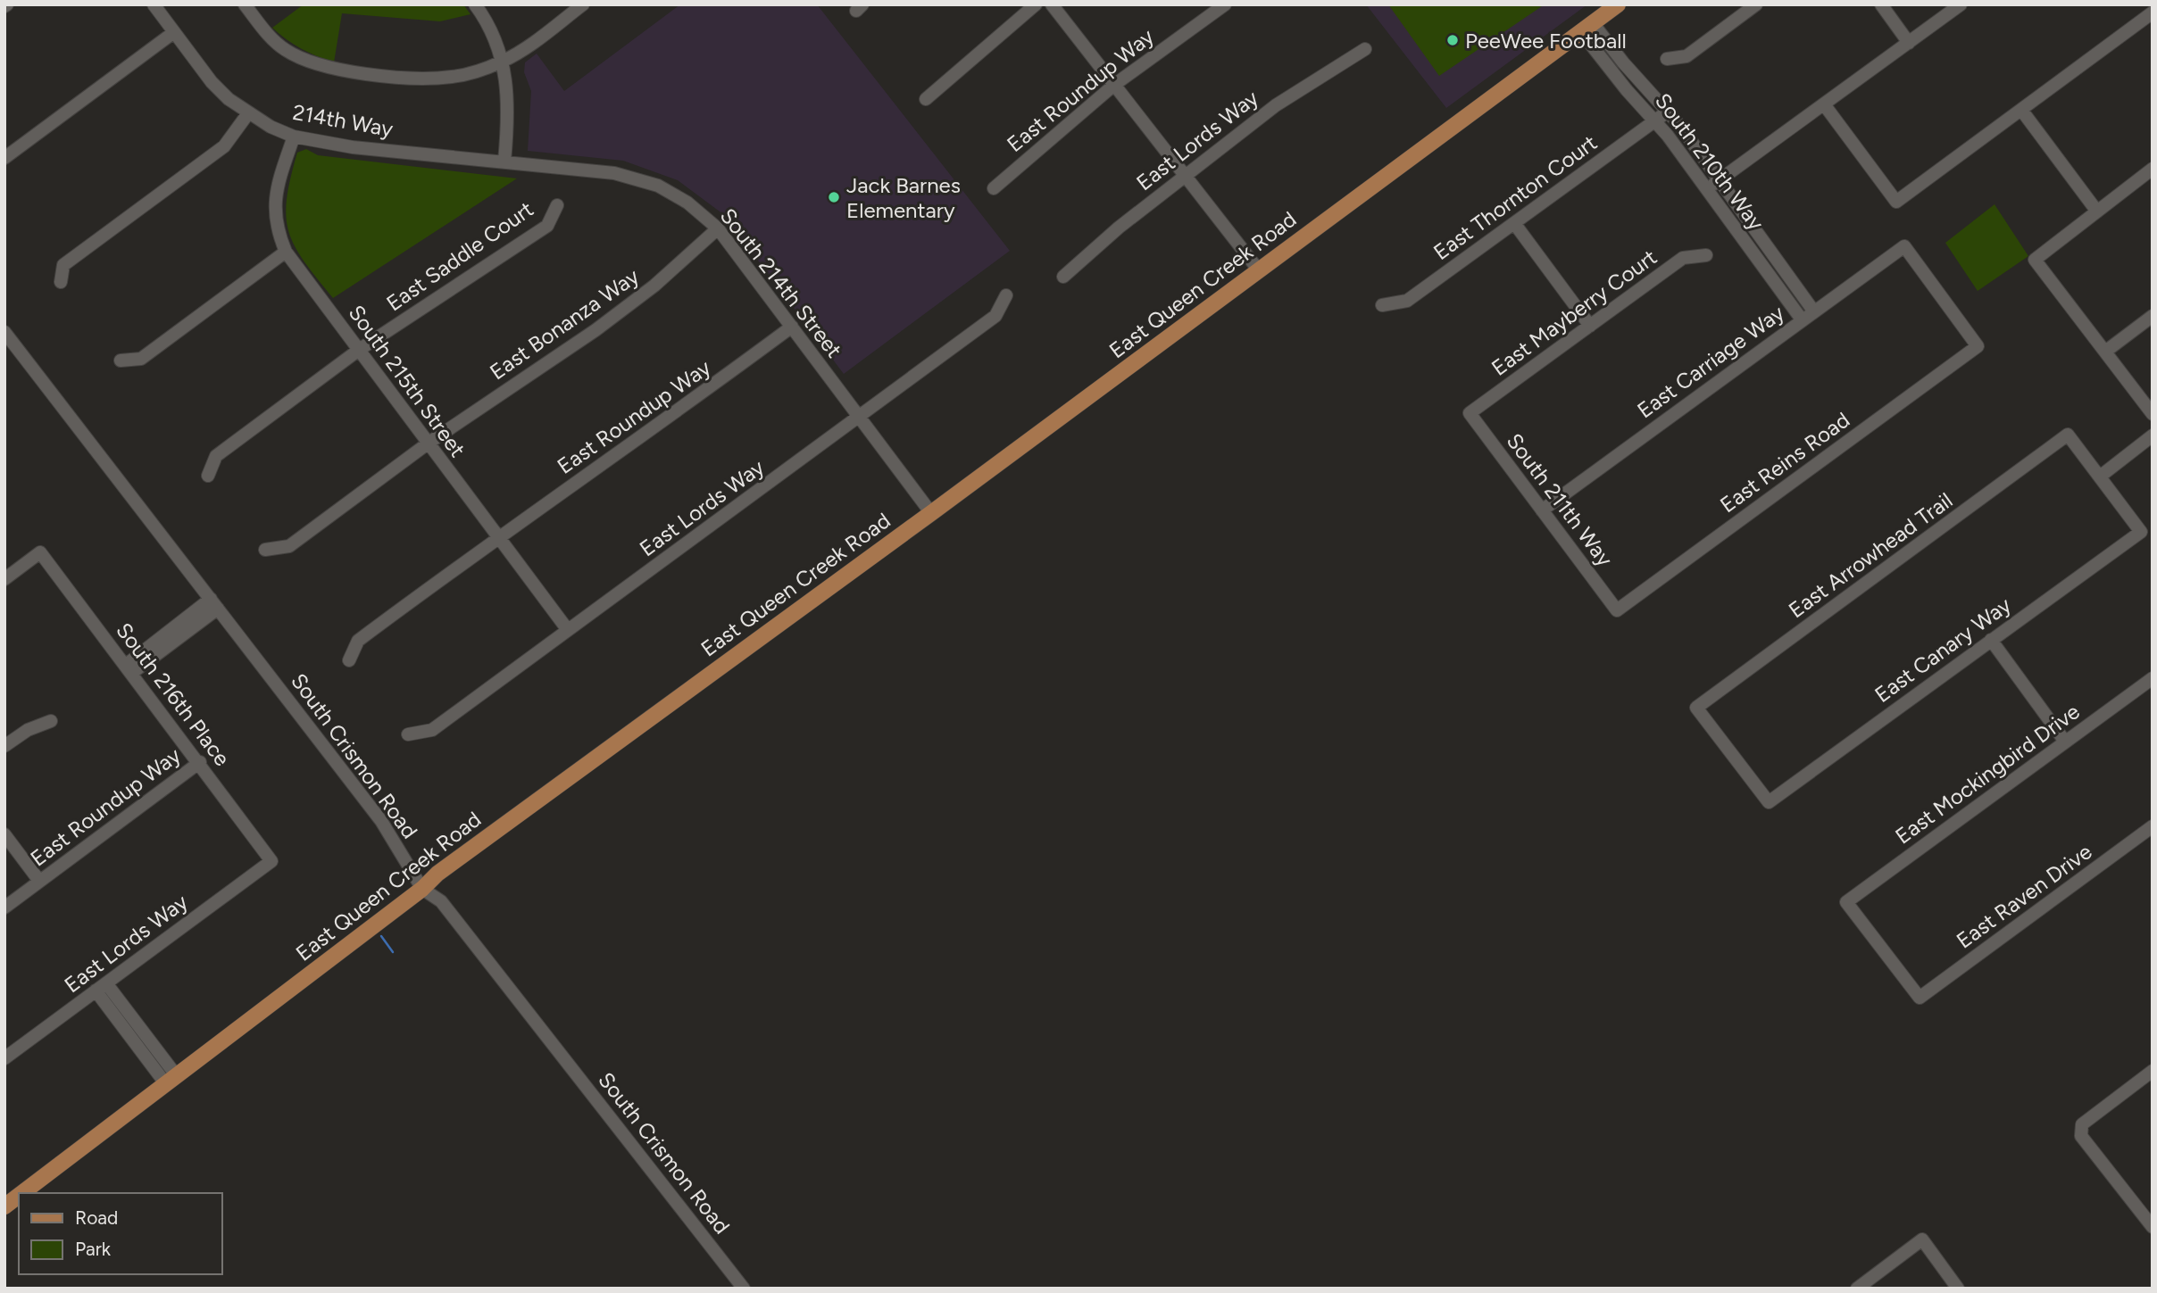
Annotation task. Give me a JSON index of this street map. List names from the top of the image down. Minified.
{"streets":{"main road":["East Queen Creek Road"],"street":["East Roundup Way","214th Way","East Lords Way","South 210th Way","East Thornton Court","East Saddle Court","South 214th Street","East Mayberry Court","East Bonanza Way","East Carriage Way","South 215th Street","East Reins Road","South 211th Way","East Arrowhead Trail","East Canary Way","South 216th Place","South Crismon Road","East Mockingbird Drive","East Raven Drive"]},"crossings":[["East Roundup Way","South 214th Street"],["East Roundup Way","South 215th Street"],["East Roundup Way","South 216th Place"],["214th Way","South 214th Street"],["214th Way","South 215th Street"],["East Lords Way","South 214th Street"],["East Lords Way","South 215th Street"],["East Lords Way","South 216th Place"],["South 210th Way","East Thornton Court"],["South 210th Way","East Queen Creek Road"],["South 210th Way","East Carriage Way"],["East Saddle Court","South 215th Street"],["South 214th Street","East Queen Creek Road"],["South 214th Street","East Bonanza Way"],["East Queen Creek Road","South Crismon Road"],["East Mayberry Court","South 211th Way"],["East Bonanza Way","South 215th Street"],["East Carriage Way","East Reins Road"],["East Carriage Way","South 211th Way"],["East Reins Road","South 211th Way"],["East Arrowhead Trail","East Canary Way"],["East Mockingbird Drive","East Raven Drive"]],"places":["PeeWee Football","Jack Barnes Elementary"],"legend":["Road","Park"]}
